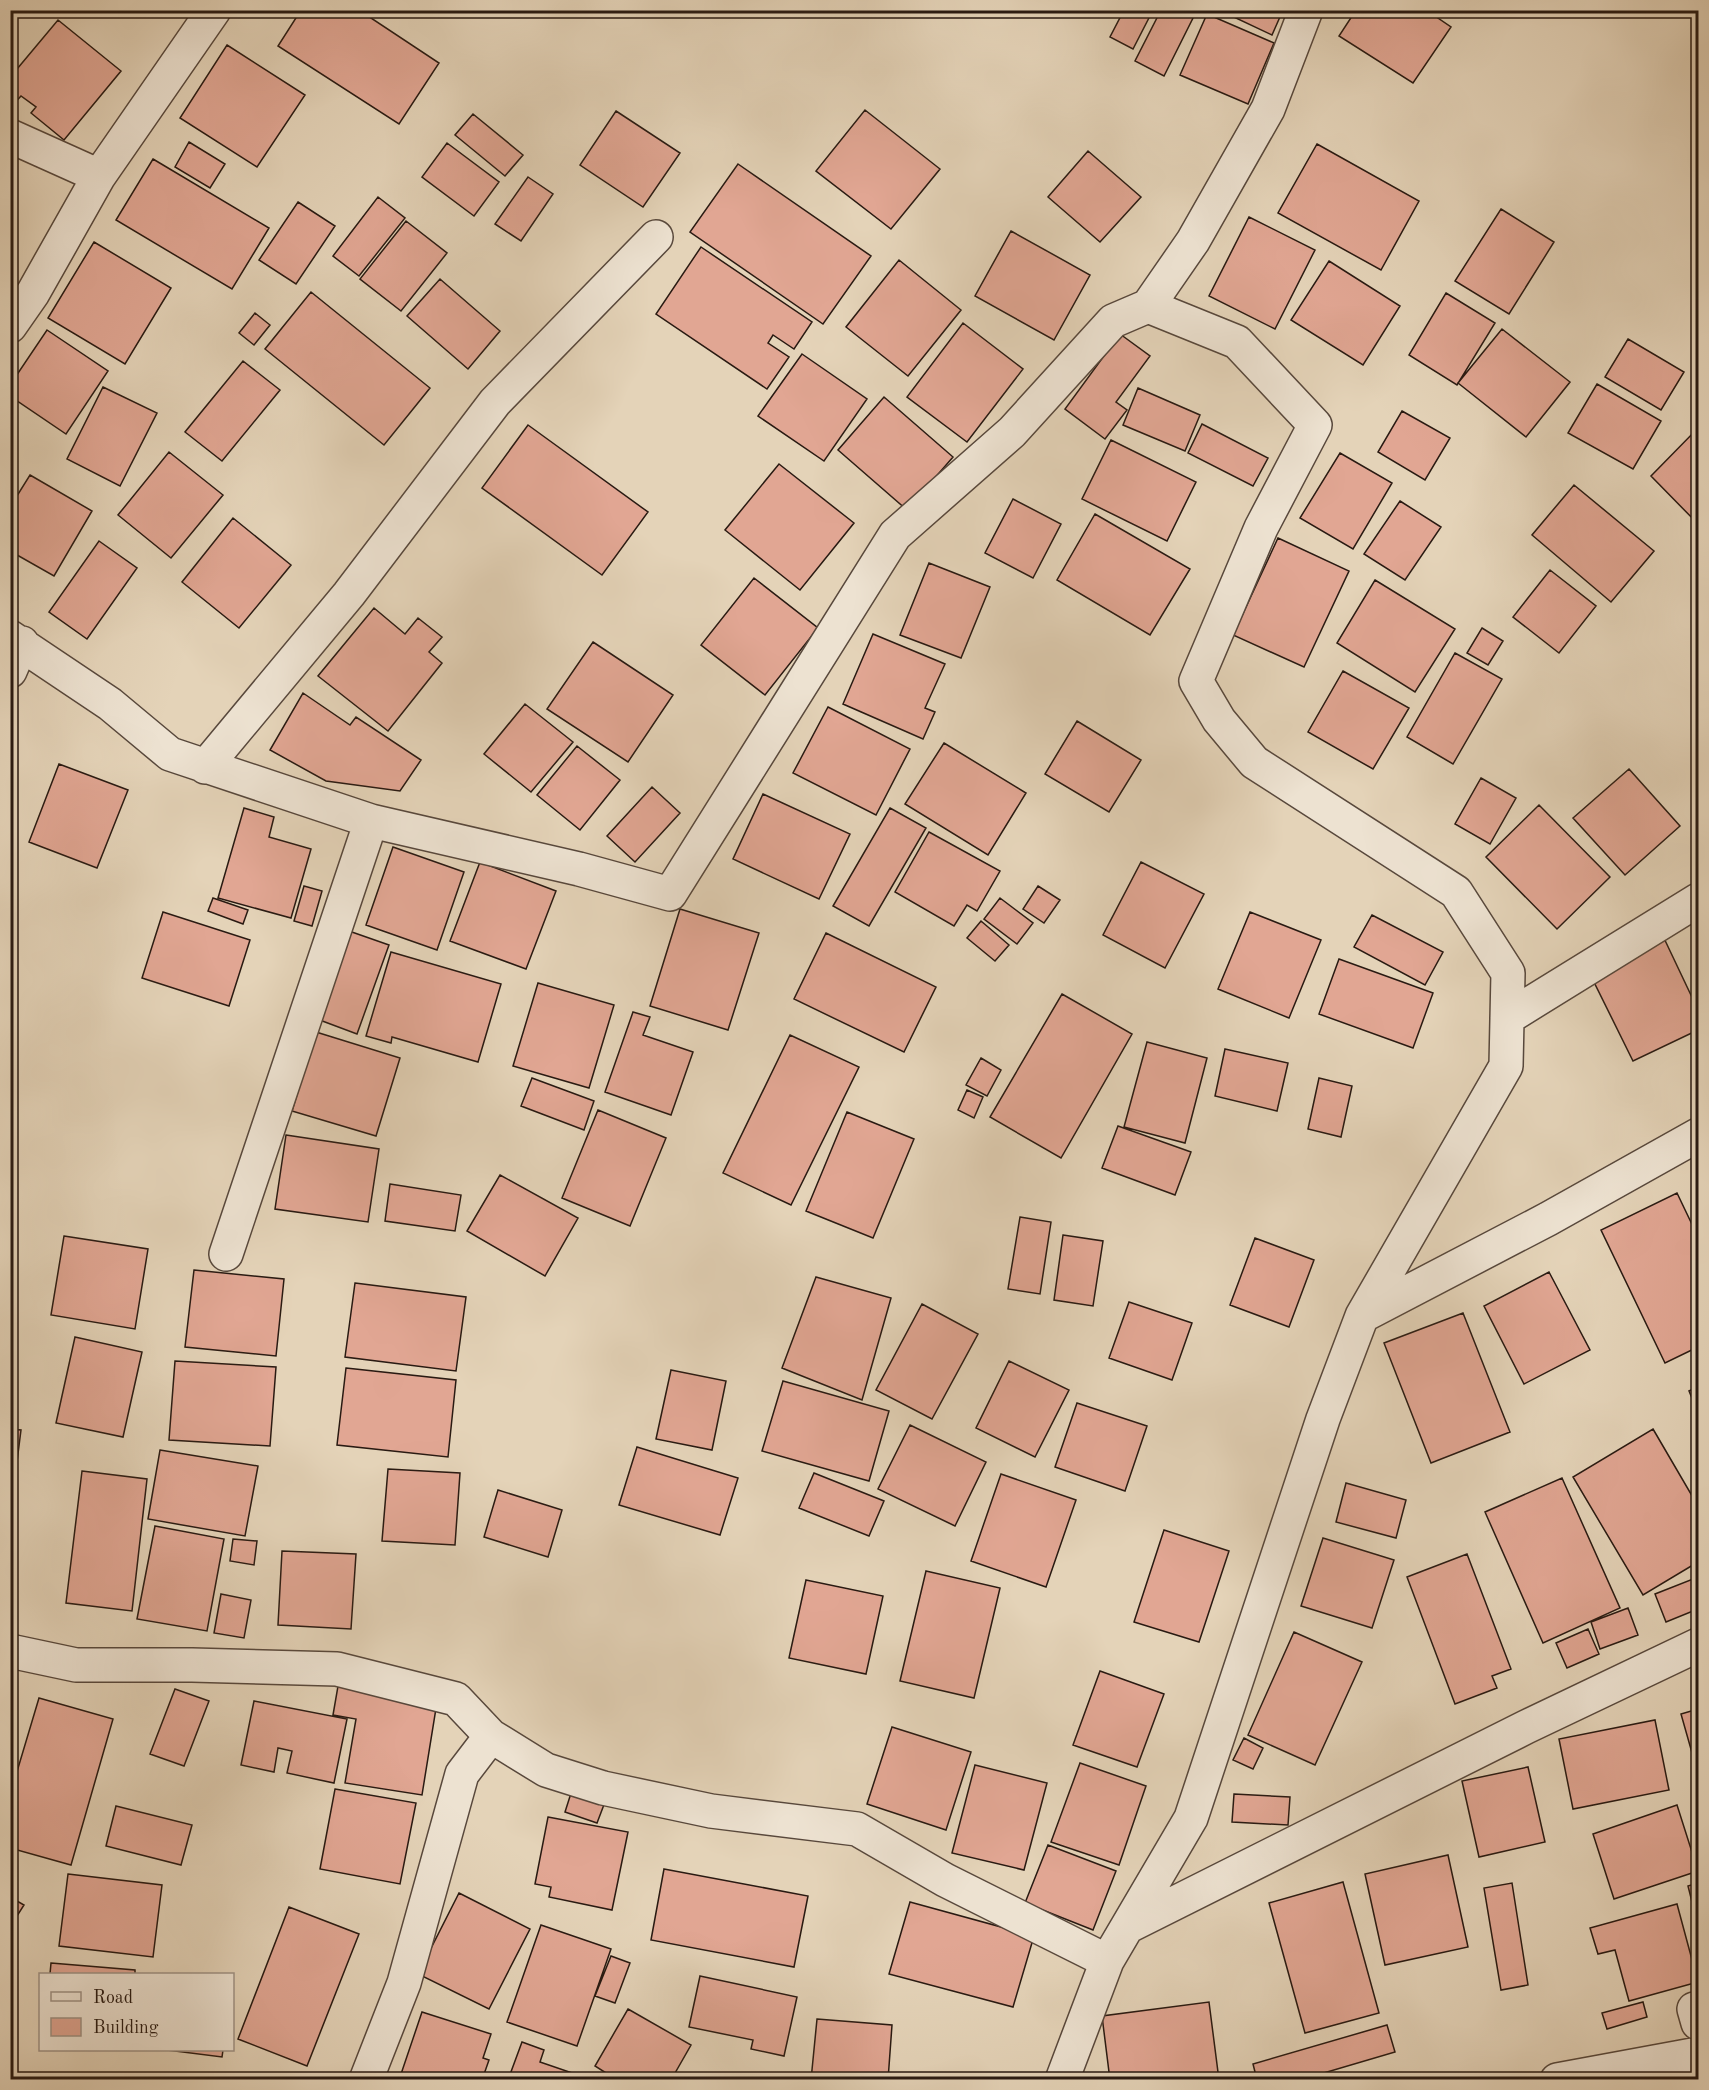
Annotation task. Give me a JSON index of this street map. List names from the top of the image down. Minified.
{"legend":["Road","Building"]}
